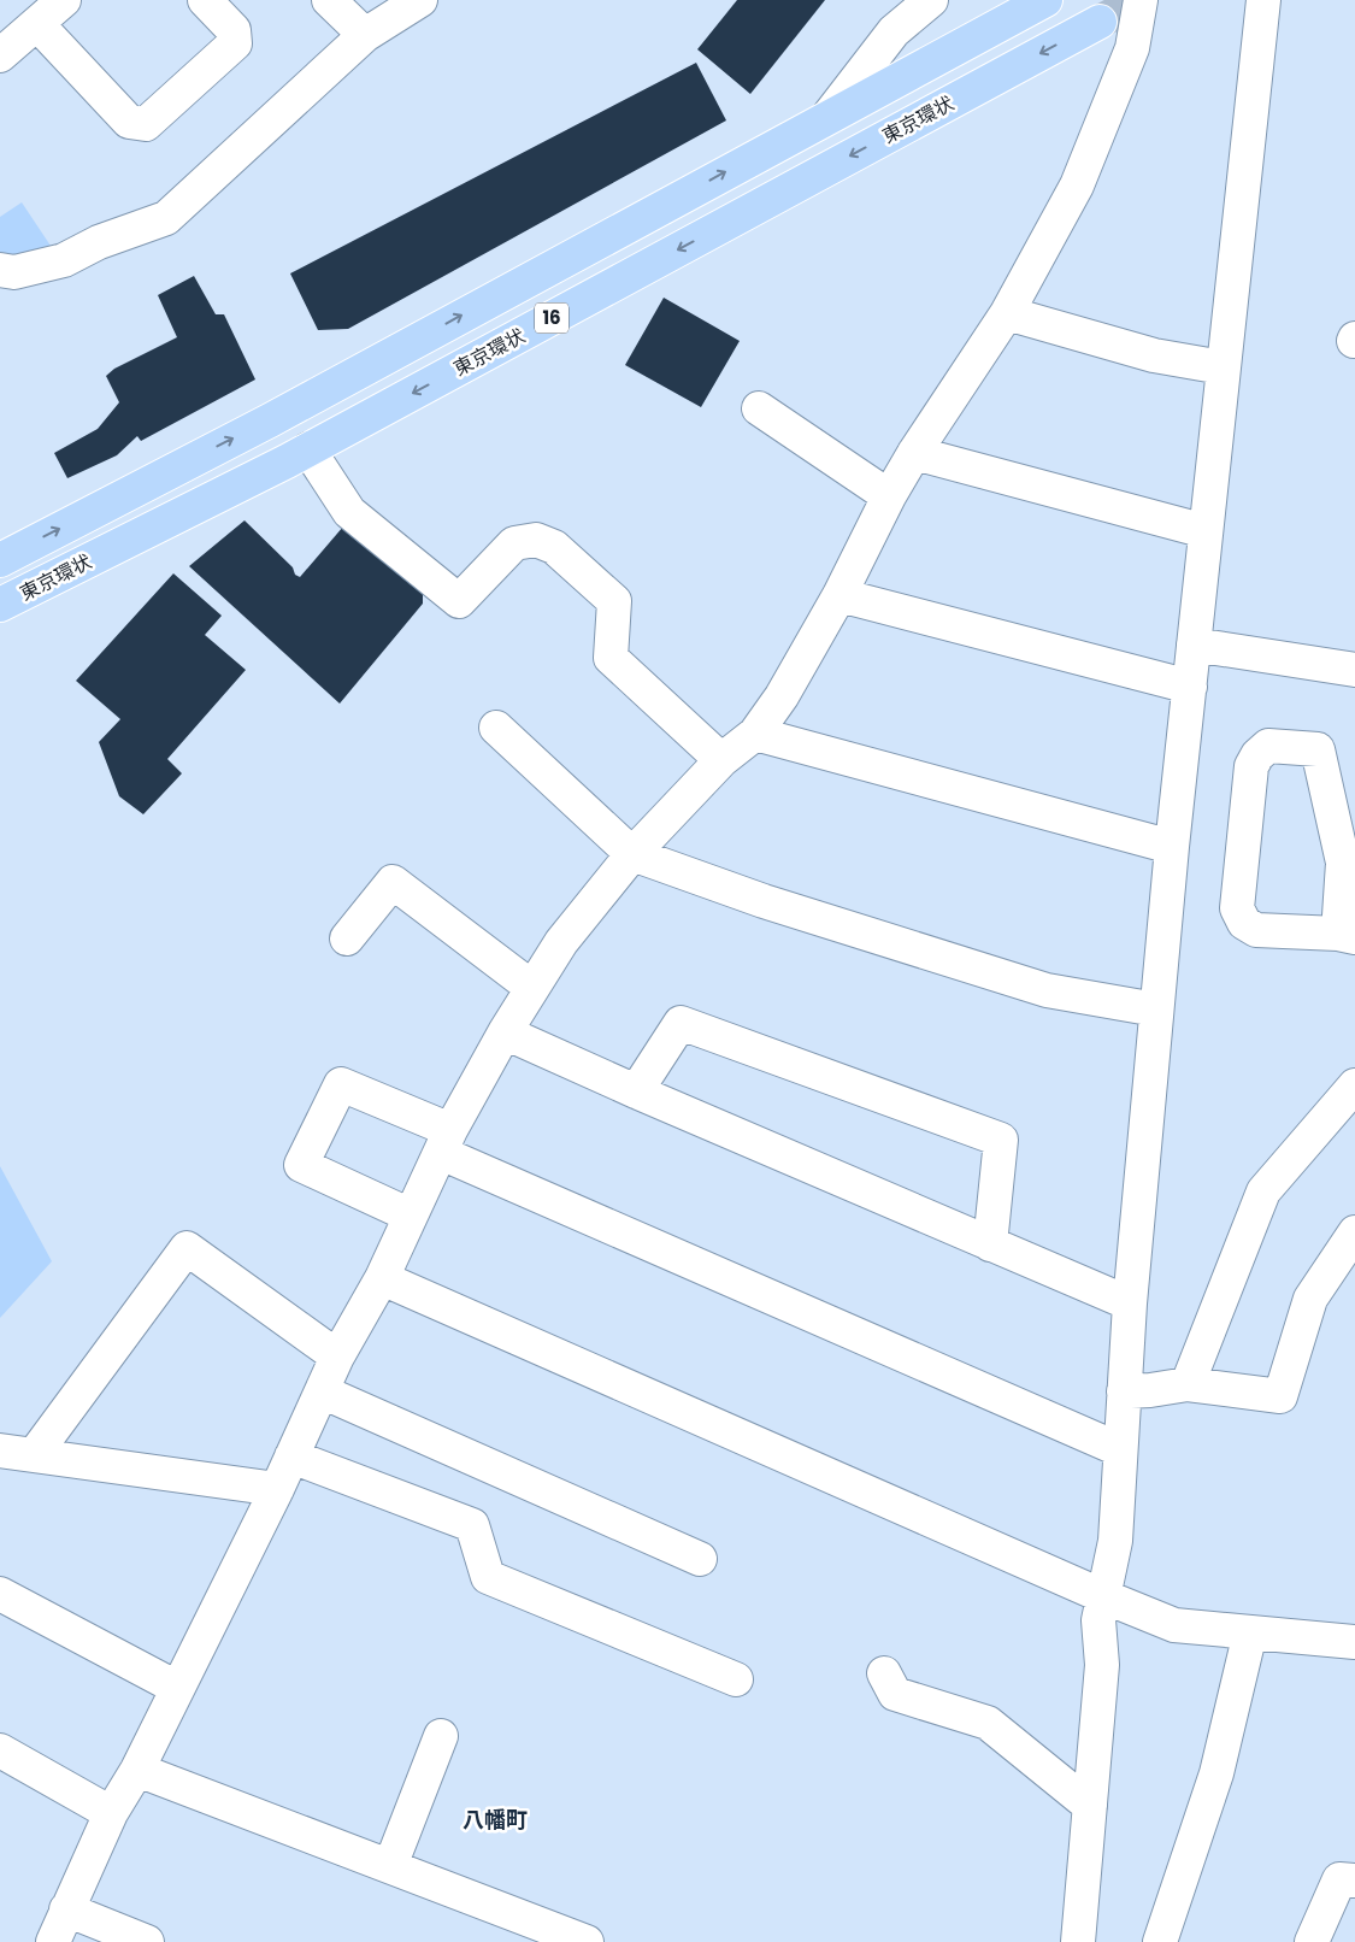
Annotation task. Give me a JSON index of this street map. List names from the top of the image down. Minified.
{"streets":{"highway":["東京環状","16"]},"districts":["八幡町"]}
